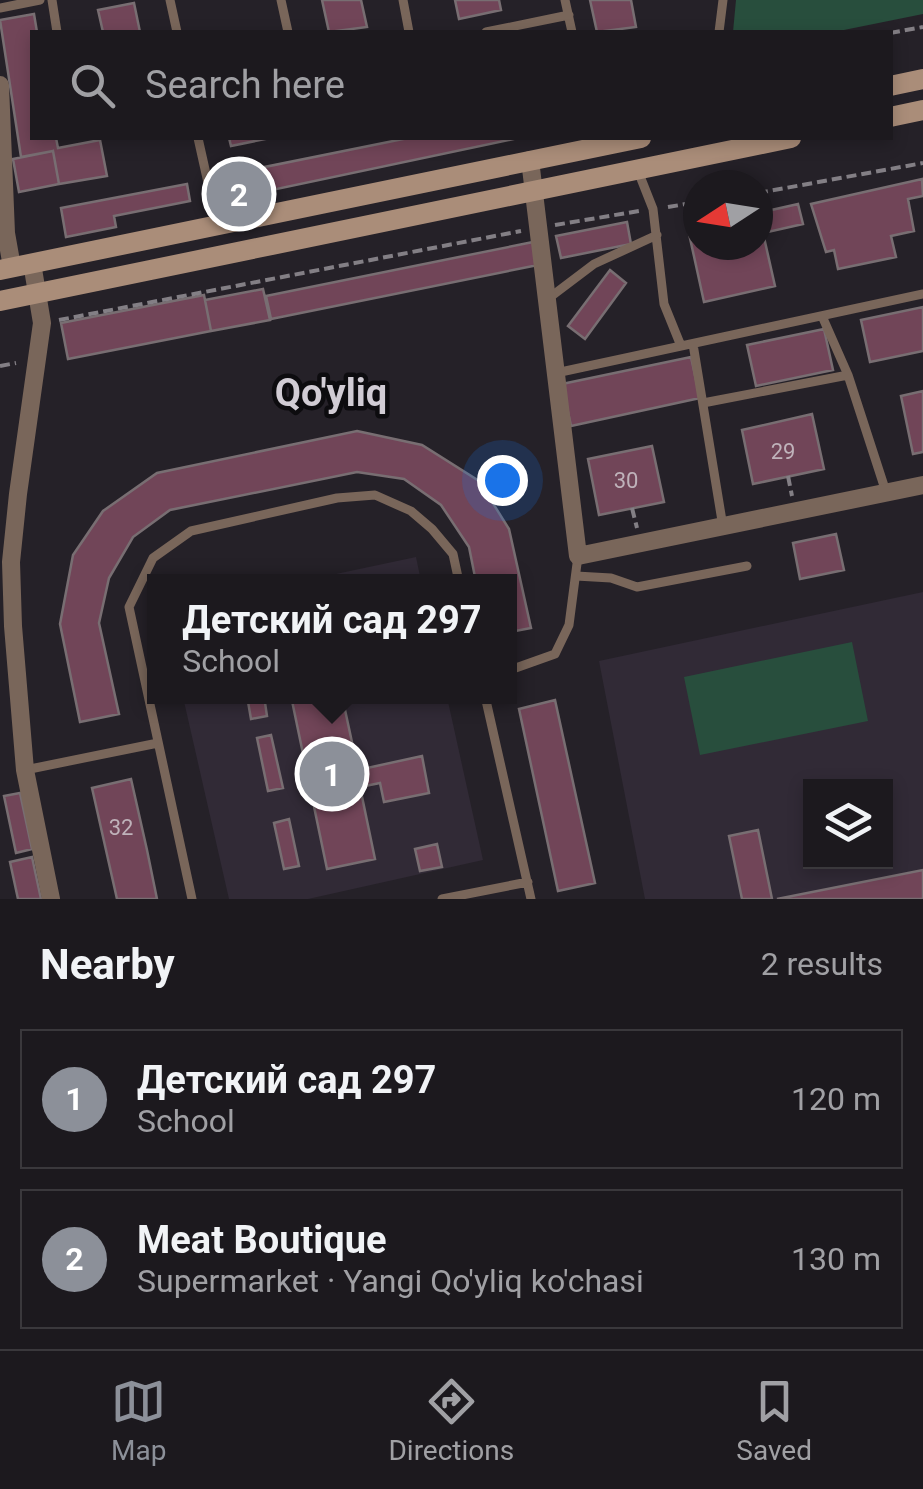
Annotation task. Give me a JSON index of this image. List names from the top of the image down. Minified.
{"districts":["Qo'yliq"],"house_numbers":["29","30","32"],"north":"left","page":{"search":"Search here","pins":["2","1"],"popup":["Детский сад 297","School"],"heading":["Nearby","2 results"],"list":[{"mark":"1","name":"Детский сад 297","note":"School","value":"120 m"},{"mark":"2","name":"Meat Boutique","note":"Supermarket · Yangi Qo'yliq ko'chasi","value":"130 m"}],"nav":["Map","Directions","Saved"]}}
